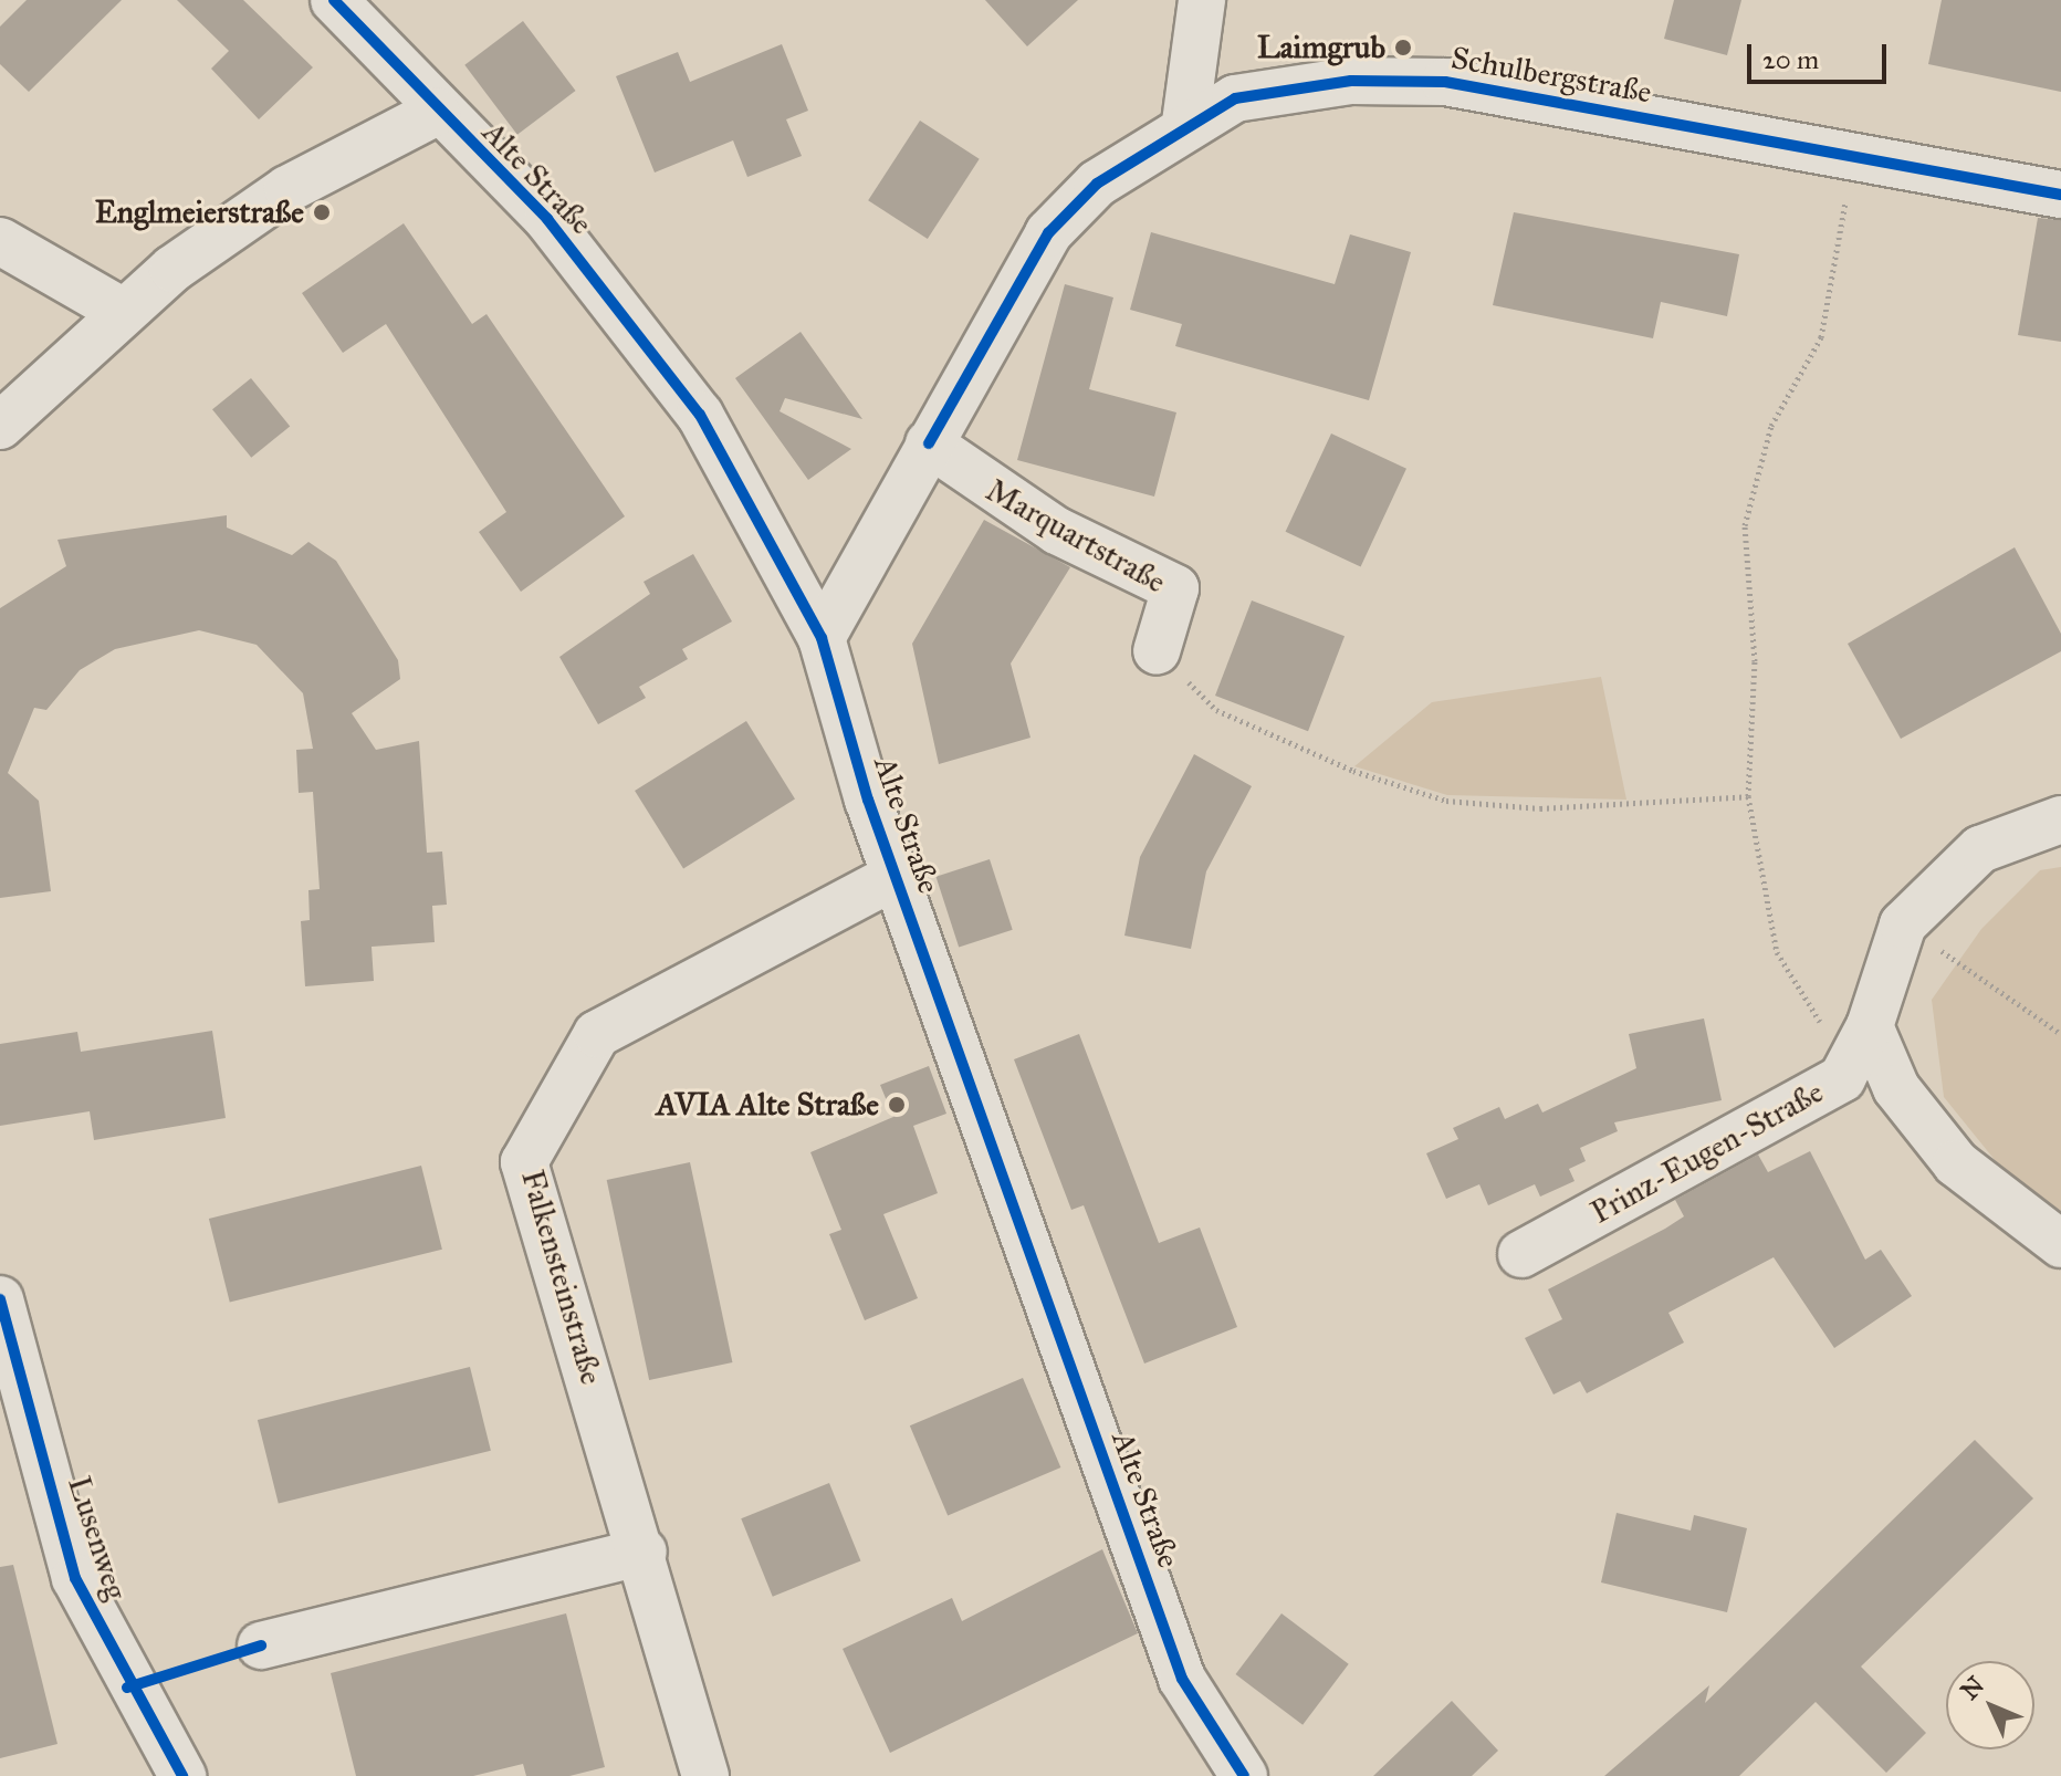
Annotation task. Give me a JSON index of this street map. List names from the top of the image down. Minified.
{"streets":{"street":["Schulbergstraße","Alte Straße","Marquartstraße","Prinz-Eugen-Straße","Falkensteinstraße","Lusenweg"]},"crossings":[["Schulbergstraße","Alte Straße"],["Schulbergstraße","Marquartstraße"],["Alte Straße","Falkensteinstraße"]],"places":["Laimgrub","Englmeierstraße","AVIA Alte Straße"],"scale_bar":"20 m","north":"top left"}
